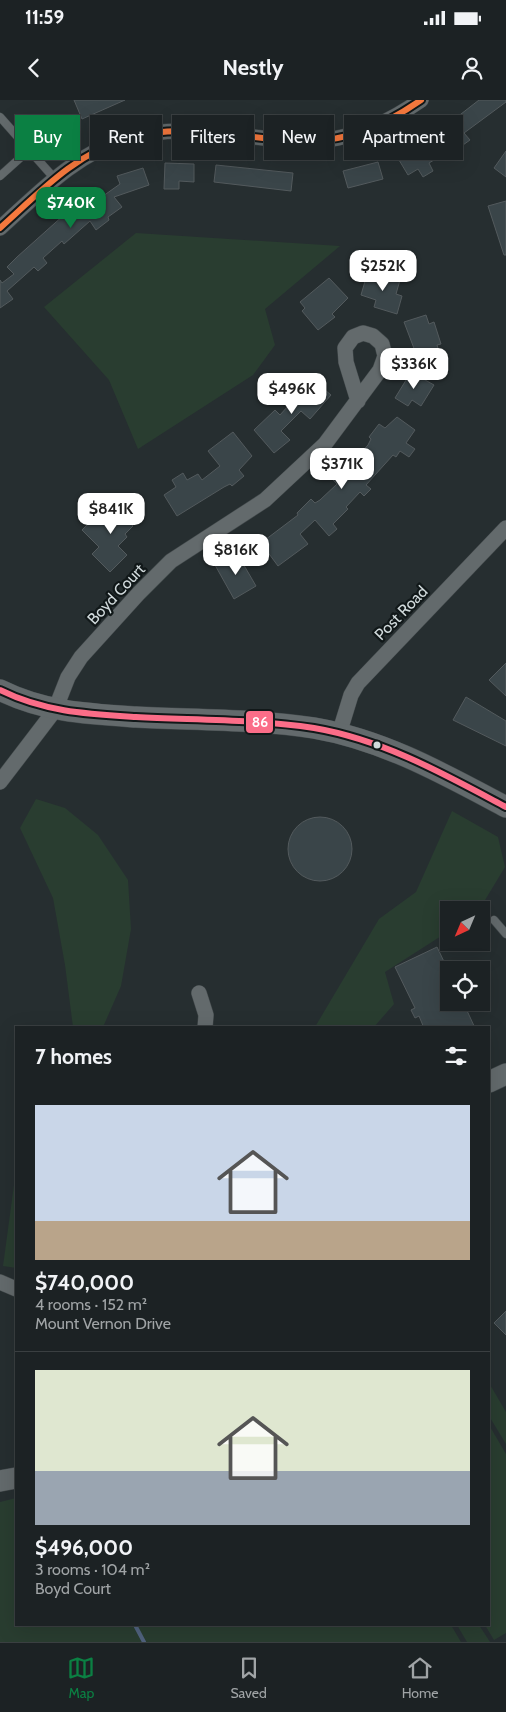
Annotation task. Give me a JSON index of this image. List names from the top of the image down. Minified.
{"streets":{"street":["Boyd Court","Post Road"]},"lines":["transit line 86"],"north":"bottom left","page":{"status":"11:59","header":"Nestly","chip":["Buy","Rent","Filters","New","Apartment"],"price":["$740K","$252K","$336K","$496K","$371K","$841K","$816K"],"heading":"7 homes","list":[{"name":"$740,000","note":"4 rooms · 152 m² · Mount Vernon Drive"},{"name":"$496,000","note":"3 rooms · 104 m² · Boyd Court"}],"tabs":["Map","Saved","Home"]}}
